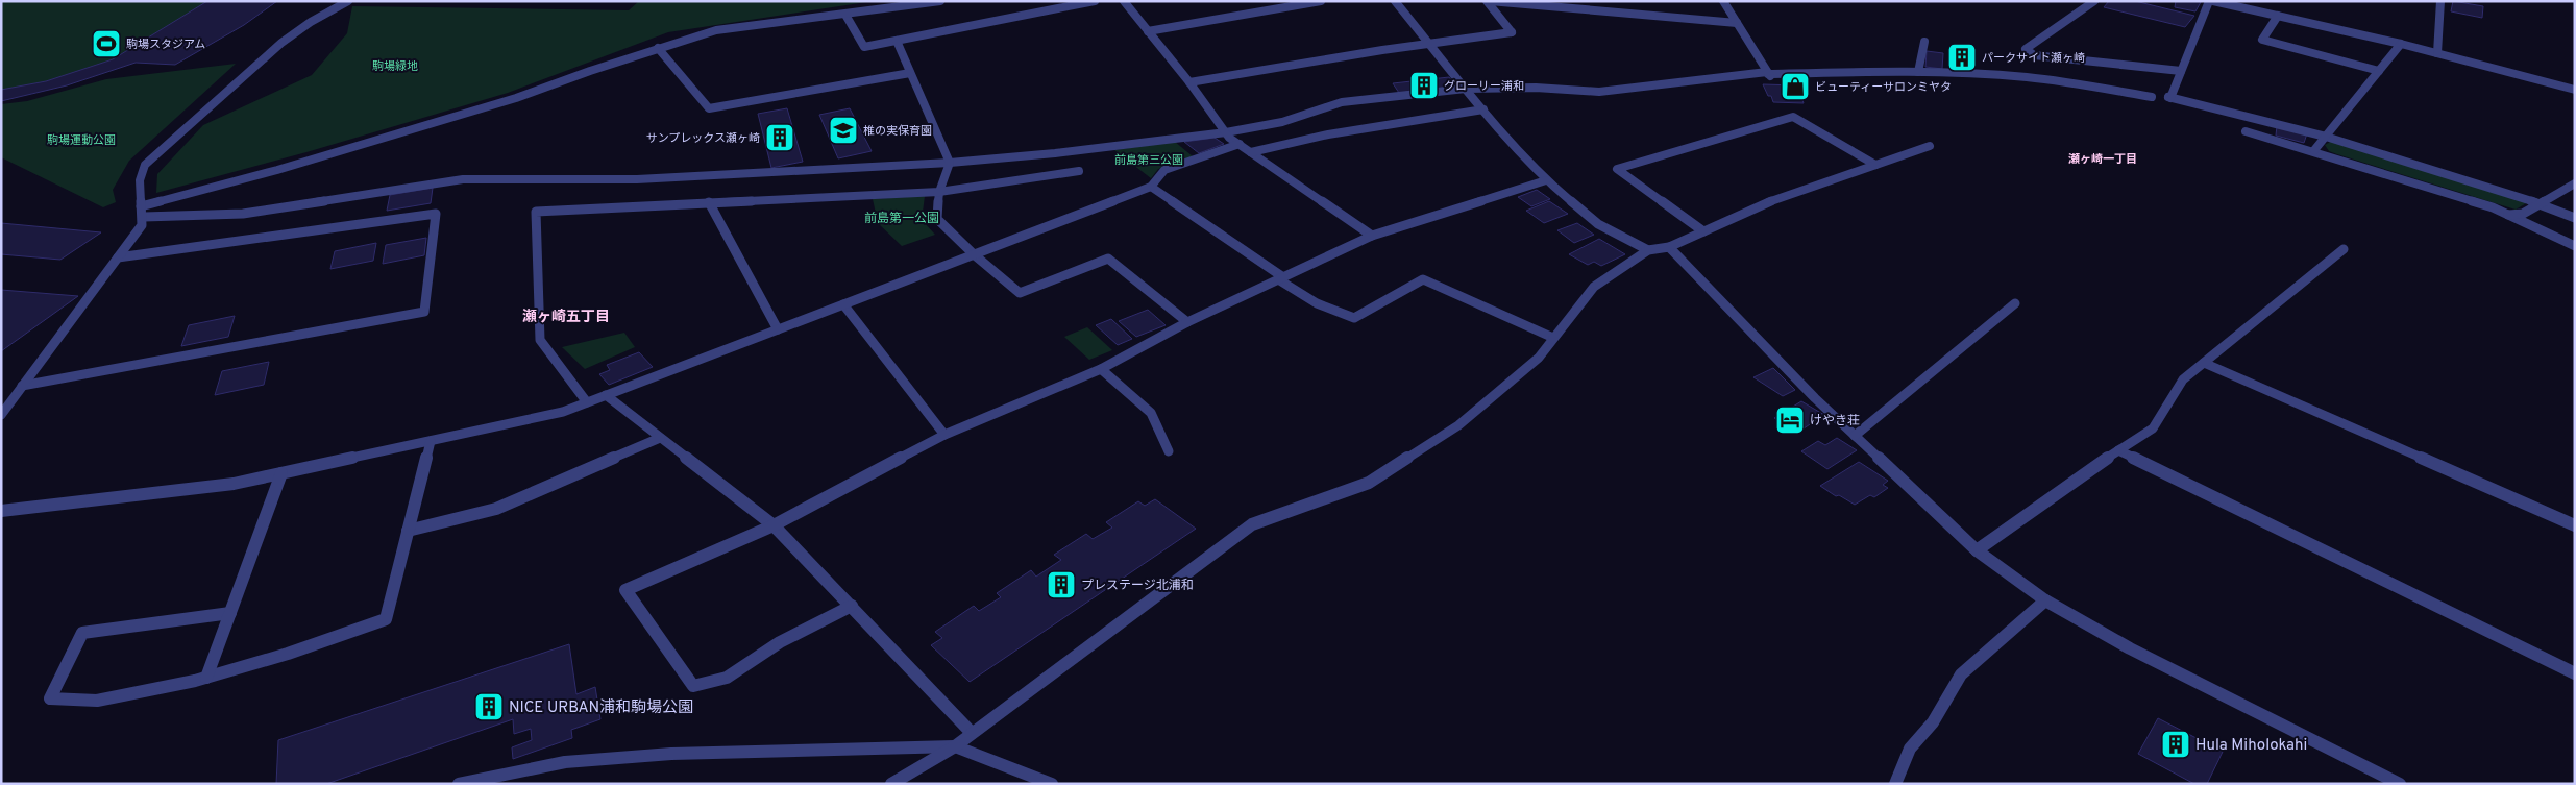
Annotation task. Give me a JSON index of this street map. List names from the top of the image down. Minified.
{"districts":["瀬ヶ崎一丁目","瀬ヶ崎五丁目"],"parks":["駒場緑地","駒場運動公園","前島第三公園","前島第一公園"],"places":{"sports":["駒場スタジアム"],"building":["パークサイト瀬ヶ崎","グローリー浦和","サンプレックス瀬ヶ崎","プレステージ北浦和","NICE URBAN浦和駒場公園","Hula Miholokahi"],"shop":["ビューティーサロンミヤタ"],"school or university":["椎の実保育園"],"hotel":["けやき荘"]}}
